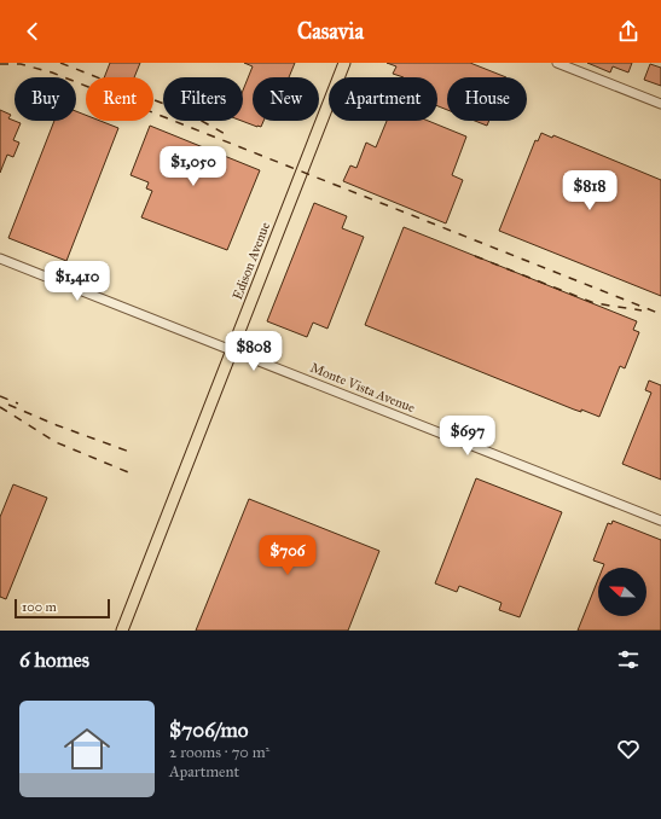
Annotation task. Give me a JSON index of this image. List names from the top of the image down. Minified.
{"streets":{"main road":["Edison Avenue"],"street":["Monte Vista Avenue"]},"crossings":[["Edison Avenue","Monte Vista Avenue"]],"scale_bar":"100 m","north":"left","page":{"header":"Casavia","chip":["Buy","Rent","Filters","New","Apartment","House"],"price":["$1,050","$818","$1,410","$808","$697","$706"],"scale":"100 m","heading":"6 homes","list":[{"name":"$706/mo","note":"2 rooms · 70 m² · Apartment"}]}}
